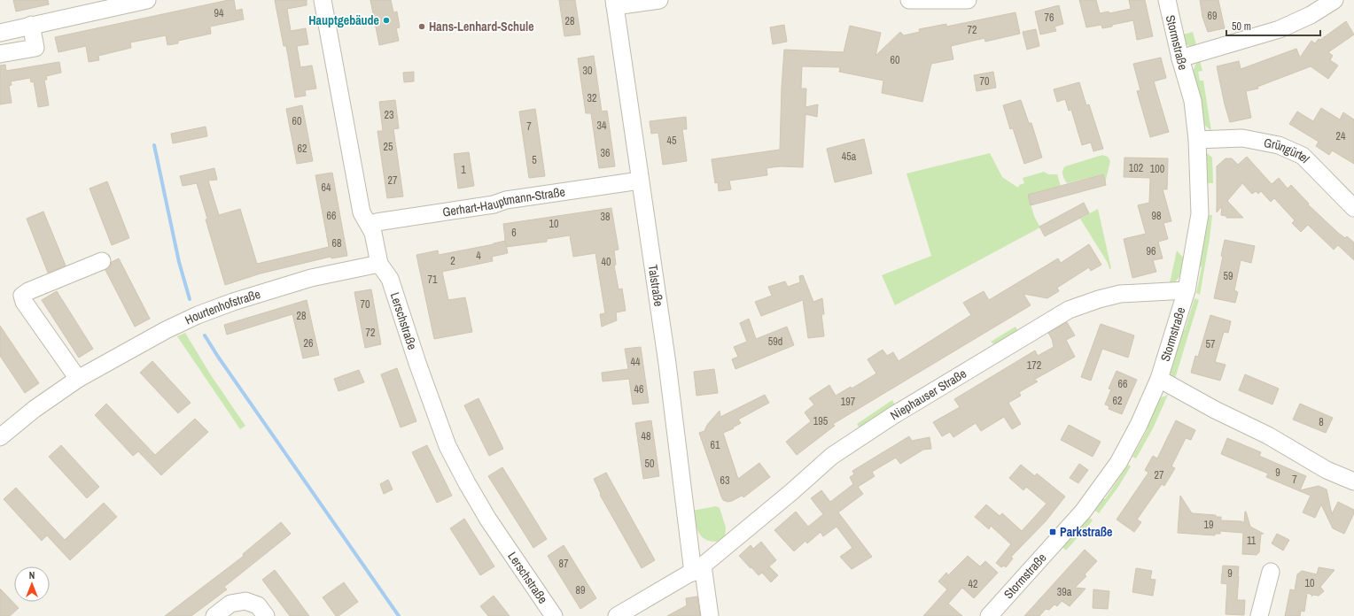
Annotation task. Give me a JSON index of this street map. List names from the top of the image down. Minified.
{"streets":{"street":["Stormstraße","Grüngürtel","Gerhart-Hauptmann-Straße","Talstraße","Hourtenhofstraße","Lerschstraße","Niephauser Straße"]},"crossings":[["Stormstraße","Grüngürtel"],["Stormstraße","Niephauser Straße"],["Gerhart-Hauptmann-Straße","Talstraße"],["Gerhart-Hauptmann-Straße","Lerschstraße"],["Talstraße","Niephauser Straße"],["Hourtenhofstraße","Lerschstraße"]],"places":{"other":["Hauptgebäude","Hans-Lenhard-Schule"],"transit":["Parkstraße"]},"house_numbers":["94","69","76","28","72","60","30","70","32","23","60","34","7","24","45","25","62","36","45a","5","102","100","1","27","64","66","98","38","10","6","68","96","4","2","40","59","71","70","28","72","59d","26","57","44","172","66","46","62","197","195","8","48","61","50","9","27","7","63","19","11","87","9","10","42","89","39a"],"scale_bar":"50 m","north":"top"}
